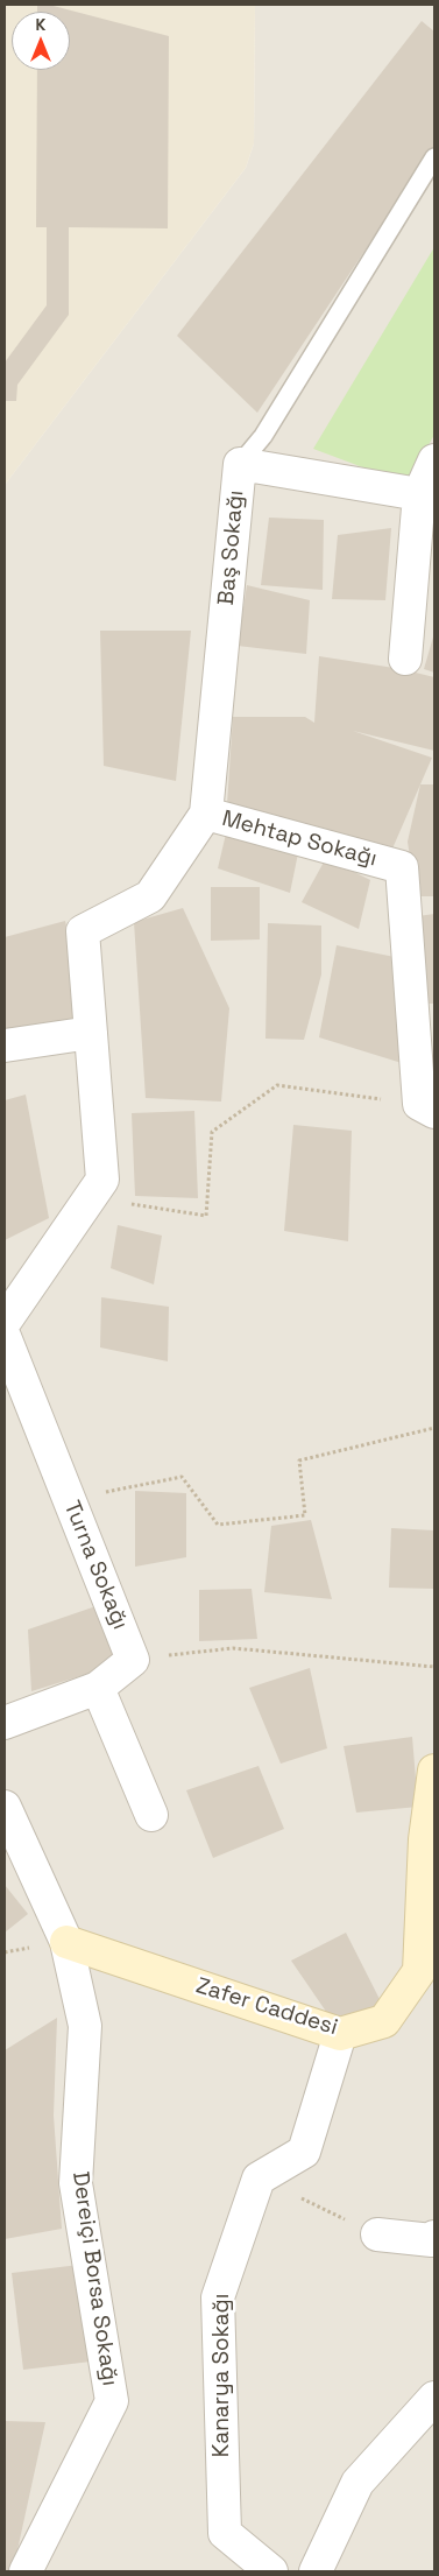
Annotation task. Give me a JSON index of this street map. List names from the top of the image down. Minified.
{"streets":{"street":["Baş Sokağı","Mehtap Sokağı","Turna Sokağı","Zafer Caddesi","Dereiçi Borsa Sokağı","Kanarya Sokağı"]},"crossings":[["Baş Sokağı","Mehtap Sokağı"],["Zafer Caddesi","Dereiçi Borsa Sokağı"]],"north":"top"}
